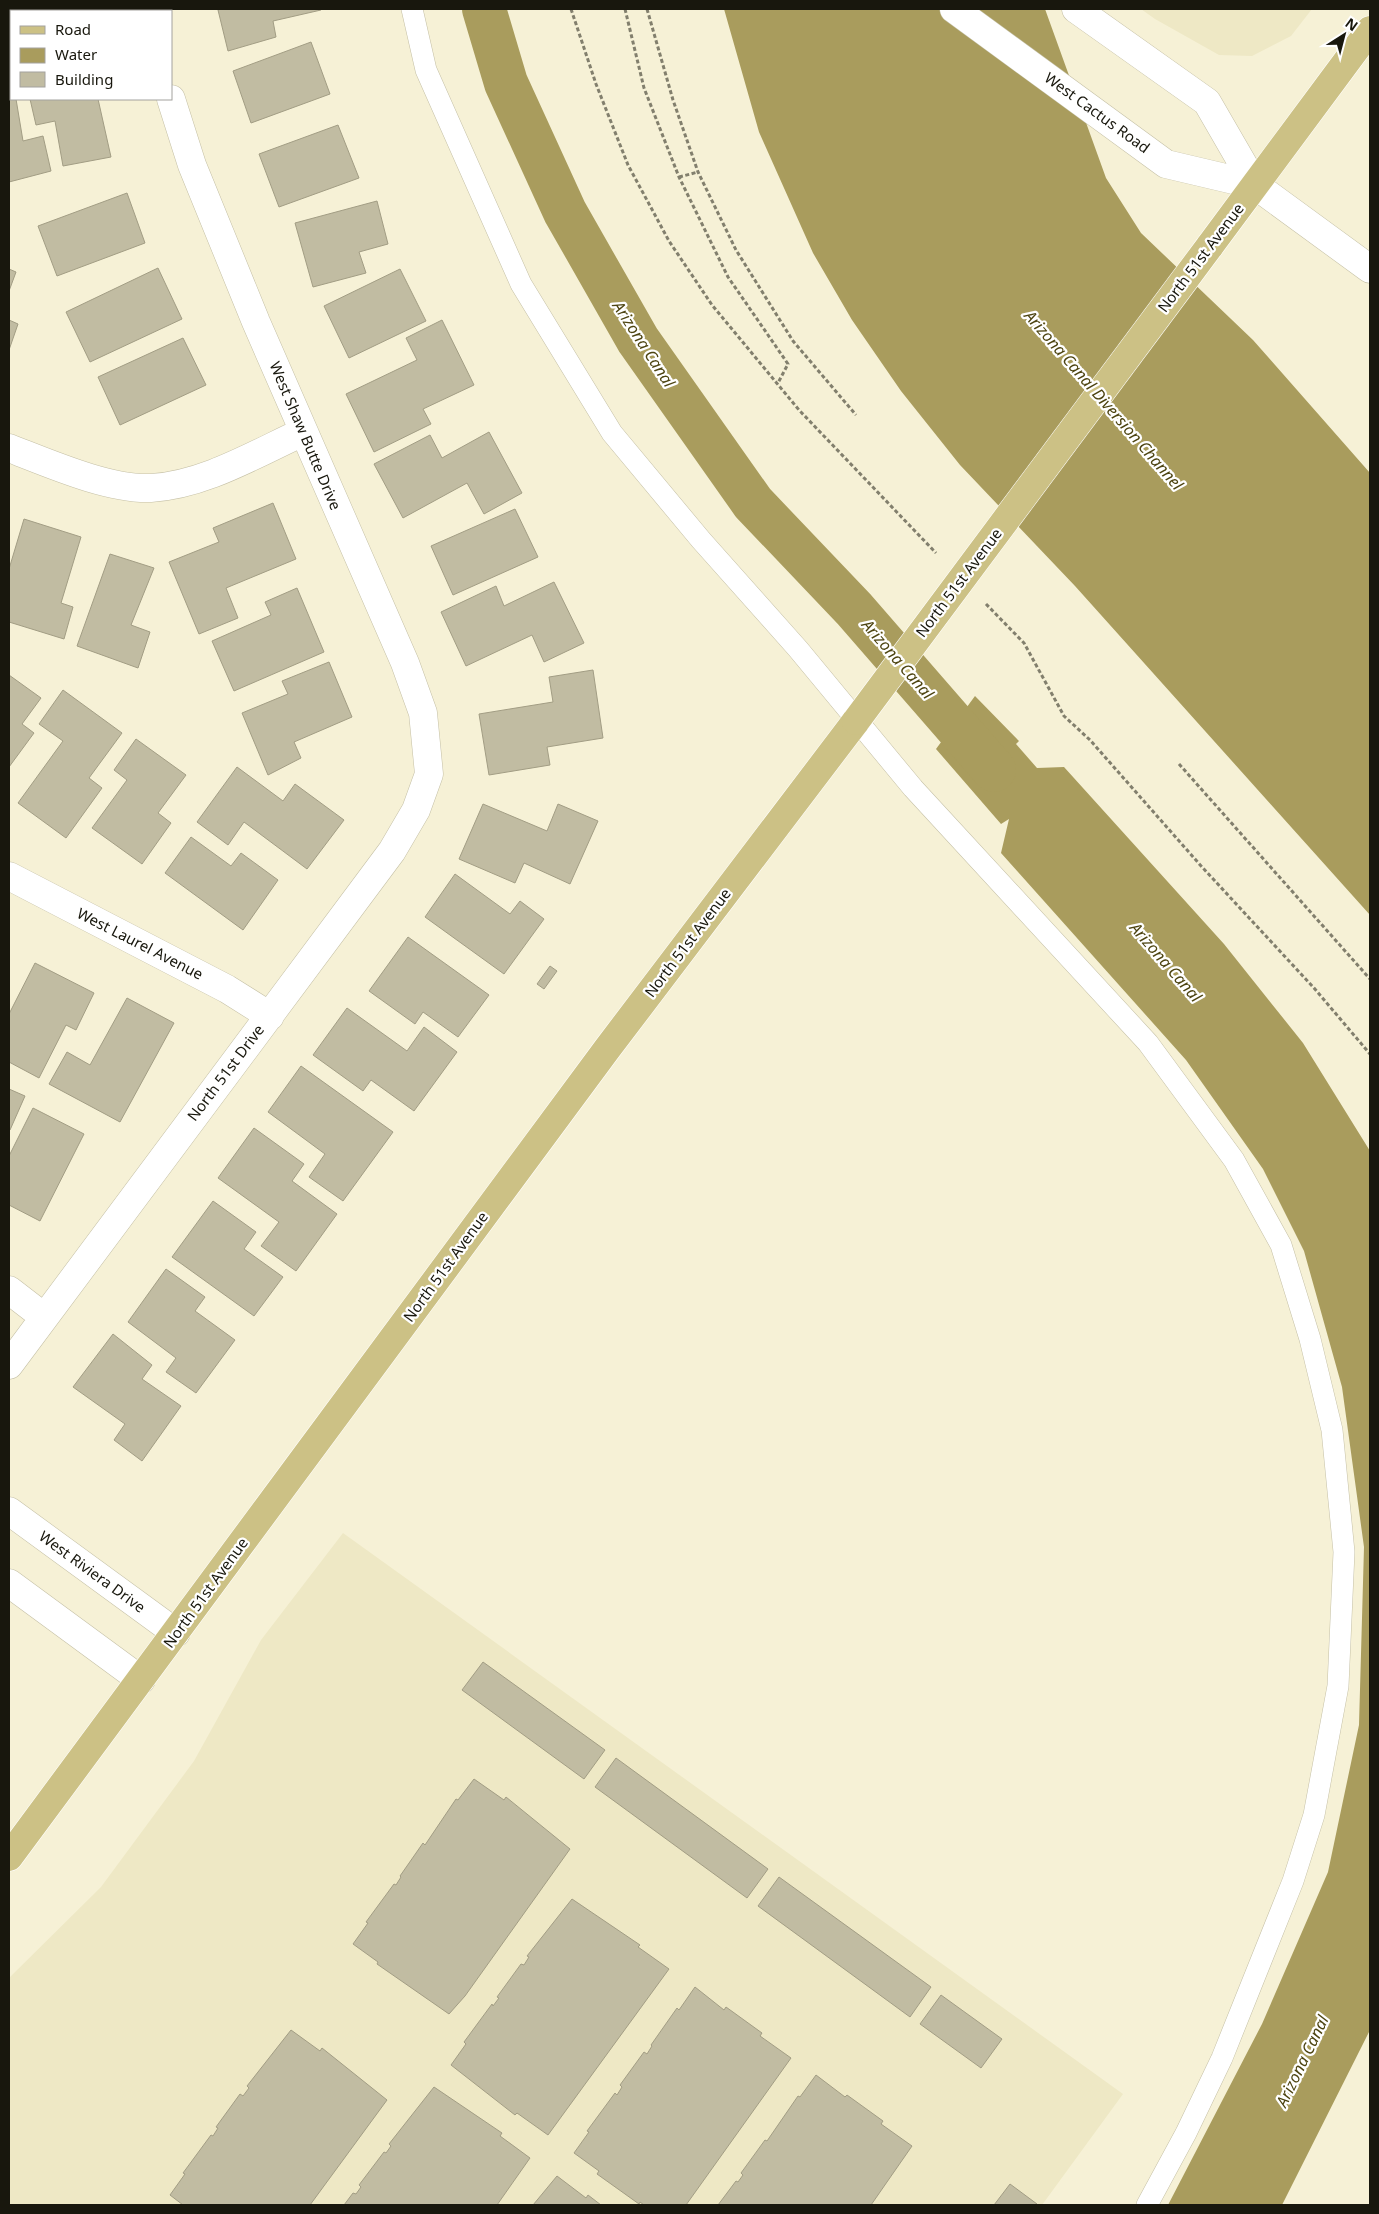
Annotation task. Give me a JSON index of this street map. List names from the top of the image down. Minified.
{"streets":{"main road":["North 51st Avenue"],"street":["West Cactus Road","West Shaw Butte Drive","West Laurel Avenue","North 51st Drive","West Riviera Drive"]},"crossings":[["West Cactus Road","North 51st Avenue"],["North 51st Avenue","West Riviera Drive"],["West Shaw Butte Drive","North 51st Drive"],["West Laurel Avenue","North 51st Drive"]],"water":["Arizona Canal","Arizona Canal Diversion Channel"],"legend":["Road","Water","Building"],"north":"top right"}
